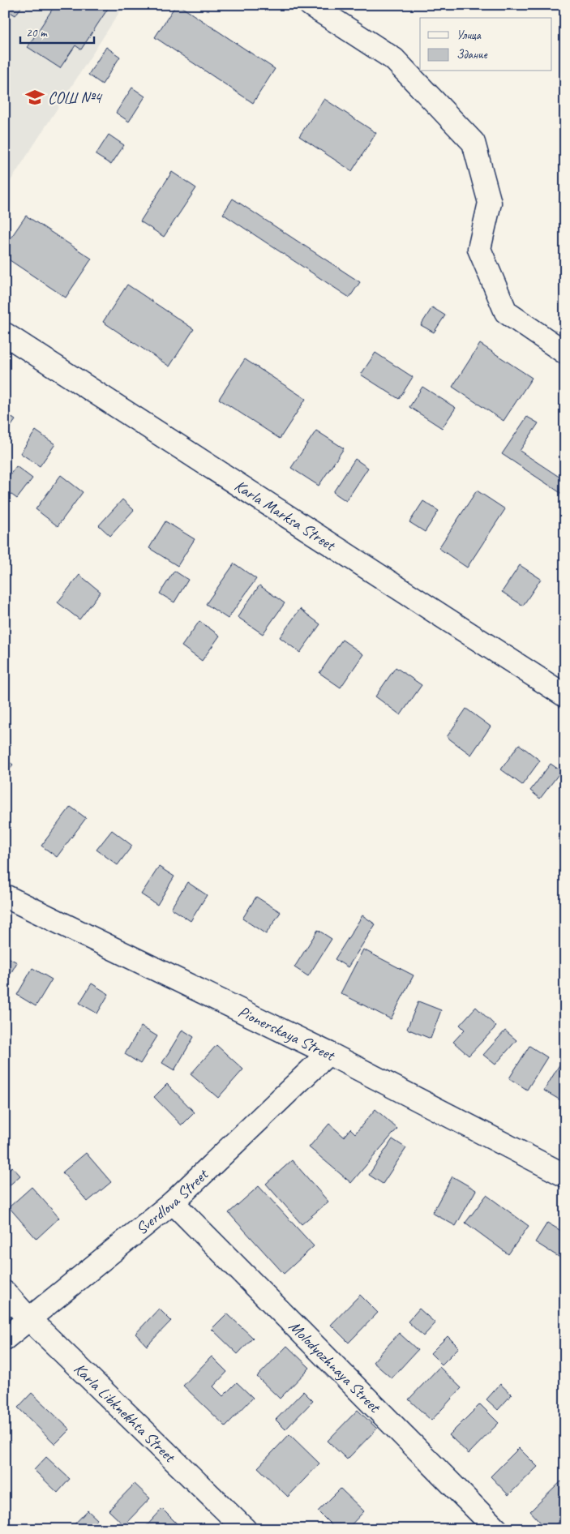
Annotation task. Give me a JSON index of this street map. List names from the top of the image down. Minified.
{"streets":{"street":["Karla Marksa Street","Pionerskaya Street","Sverdlova Street","Molodyozhnaya Street","Karla Libknekhta Street"]},"crossings":[["Pionerskaya Street","Sverdlova Street"],["Sverdlova Street","Molodyozhnaya Street"],["Sverdlova Street","Karla Libknekhta Street"]],"places":{"school or university":["СОШ №4"]},"legend":["Улица","Здание"],"scale_bar":"20 m"}
